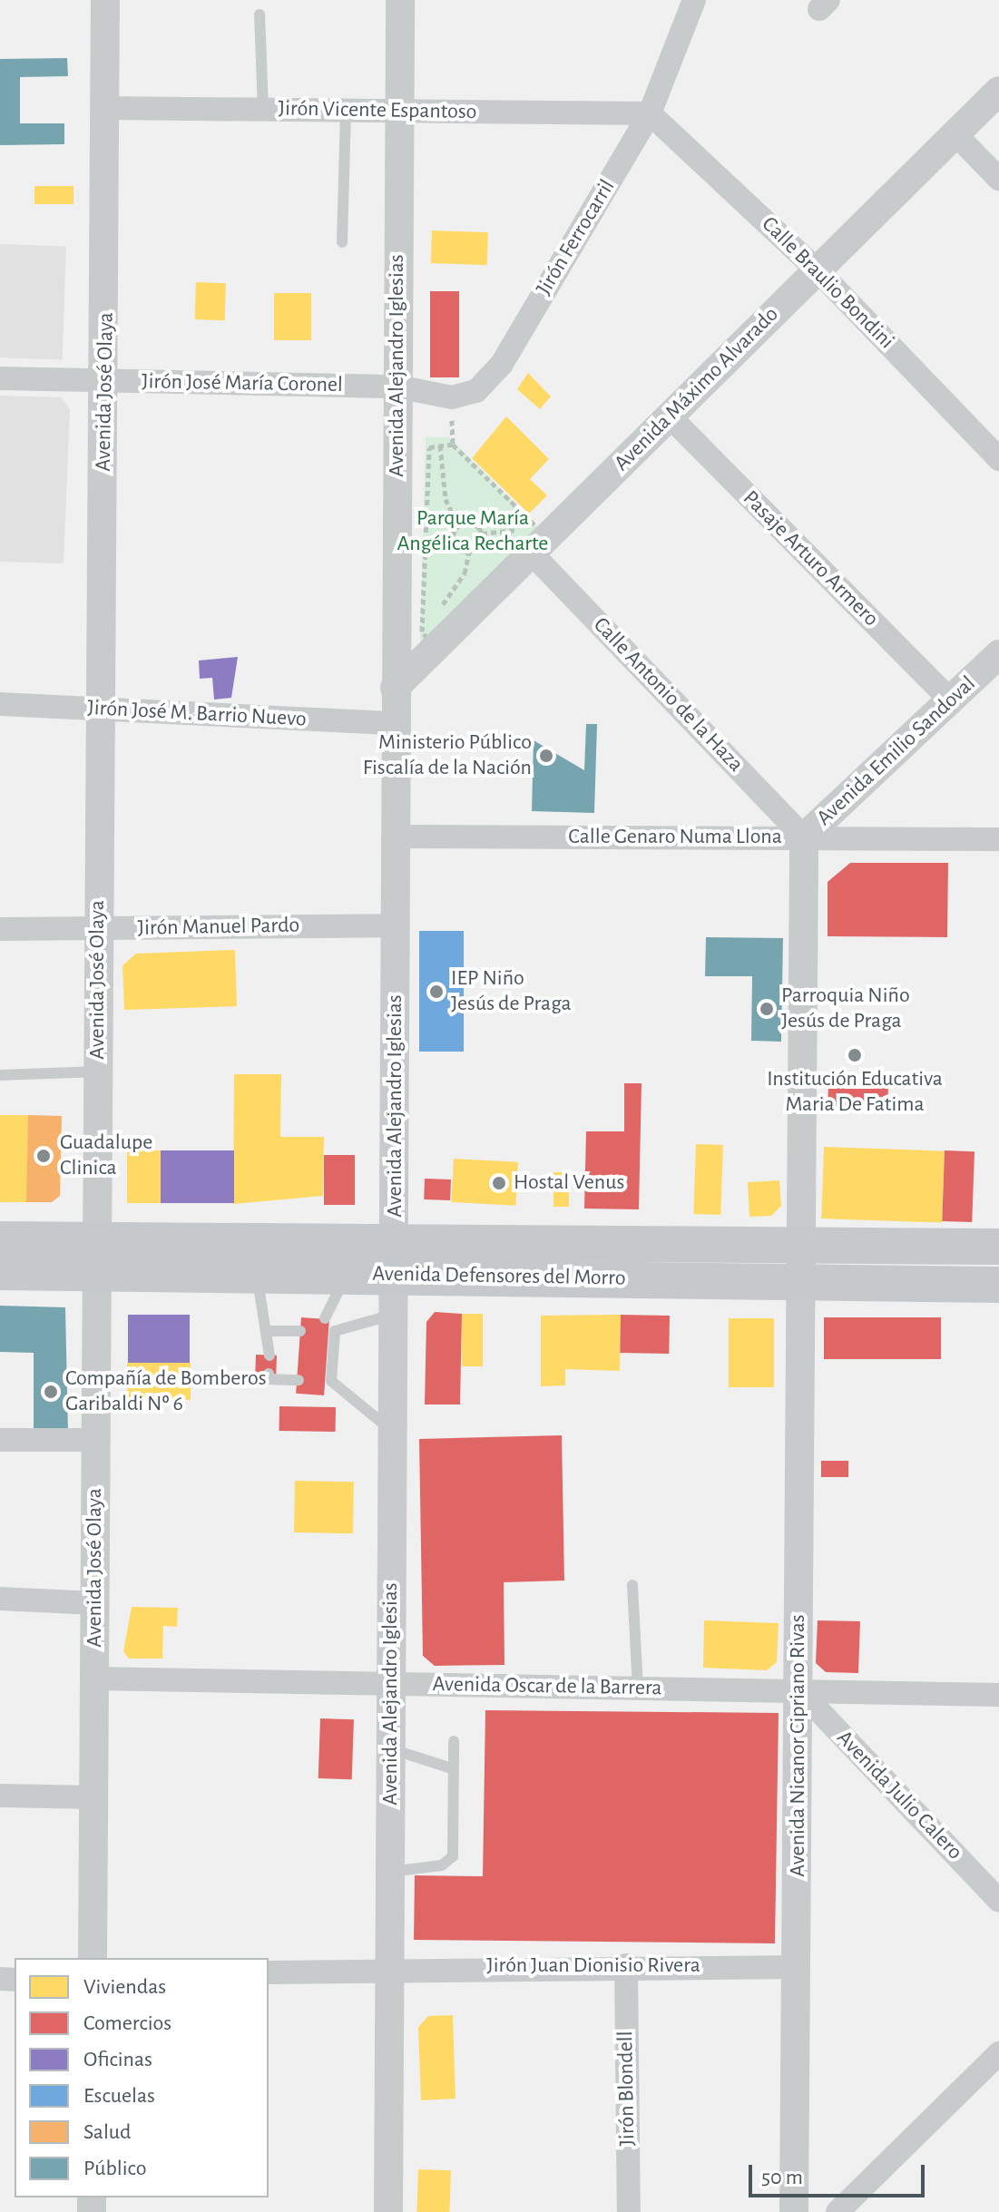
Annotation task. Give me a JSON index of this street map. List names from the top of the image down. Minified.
{"streets":{"main road":["Avenida Defensores del Morro"],"street":["Jirón Vicente Espantoso","Jirón Ferrocarril","Calle Braulio Bondini","Avenida Alejandro Iglesias","Jirón José María Coronel","Avenida Máximo Alvarado","Avenida José Olaya","Pasaje Arturo Armero","Calle Antonio de la Haza","Jirón José M. Barrio Nuevo","Avenida Emilio Sandoval","Calle Genaro Numa Llona","Jirón Manuel Pardo","Avenida Oscar de la Barrera","Avenida Nicanor Cipriano Rivas","Avenida Julio Calero","Jirón Juan Dionisio Rivera","Jirón Blondell"]},"crossings":[["Jirón Vicente Espantoso","Jirón Ferrocarril"],["Jirón Vicente Espantoso","Calle Braulio Bondini"],["Jirón Vicente Espantoso","Avenida Alejandro Iglesias"],["Jirón Vicente Espantoso","Avenida José Olaya"],["Jirón Ferrocarril","Calle Braulio Bondini"],["Jirón Ferrocarril","Avenida Alejandro Iglesias"],["Jirón Ferrocarril","Jirón José María Coronel"],["Calle Braulio Bondini","Avenida Máximo Alvarado"],["Avenida Alejandro Iglesias","Jirón José María Coronel"],["Avenida Alejandro Iglesias","Avenida Máximo Alvarado"],["Avenida Alejandro Iglesias","Jirón José M. Barrio Nuevo"],["Avenida Alejandro Iglesias","Calle Genaro Numa Llona"],["Avenida Alejandro Iglesias","Jirón Manuel Pardo"],["Avenida Alejandro Iglesias","Avenida Defensores del Morro"],["Avenida Alejandro Iglesias","Avenida Oscar de la Barrera"],["Avenida Alejandro Iglesias","Jirón Juan Dionisio Rivera"],["Jirón José María Coronel","Avenida José Olaya"],["Avenida Máximo Alvarado","Pasaje Arturo Armero"],["Avenida Máximo Alvarado","Calle Antonio de la Haza"],["Avenida José Olaya","Jirón José M. Barrio Nuevo"],["Avenida José Olaya","Jirón Manuel Pardo"],["Avenida José Olaya","Avenida Defensores del Morro"],["Avenida José Olaya","Avenida Oscar de la Barrera"],["Pasaje Arturo Armero","Avenida Emilio Sandoval"],["Calle Antonio de la Haza","Avenida Emilio Sandoval"],["Calle Antonio de la Haza","Calle Genaro Numa Llona"],["Avenida Emilio Sandoval","Calle Genaro Numa Llona"],["Avenida Emilio Sandoval","Avenida Defensores del Morro"],["Avenida Emilio Sandoval","Avenida Nicanor Cipriano Rivas"],["Avenida Defensores del Morro","Avenida Nicanor Cipriano Rivas"],["Avenida Oscar de la Barrera","Avenida Nicanor Cipriano Rivas"],["Avenida Oscar de la Barrera","Avenida Julio Calero"],["Avenida Nicanor Cipriano Rivas","Avenida Julio Calero"],["Avenida Nicanor Cipriano Rivas","Jirón Juan Dionisio Rivera"],["Jirón Juan Dionisio Rivera","Jirón Blondell"]],"parks":["Parque María Angélica Recharte"],"places":["Ministerio Público Fiscalía de la Nación","IEP Niño Jesús de Praga","Parroquia Niño Jesús de Praga","Institución Educativa Maria De Fatima","Guadalupe Clinica","Hostal Venus","Compañía de Bomberos Garibaldi Nº 6"],"legend":["Viviendas","Comercios","Oficinas","Escuelas","Salud","Público"],"scale_bar":"50 m"}
